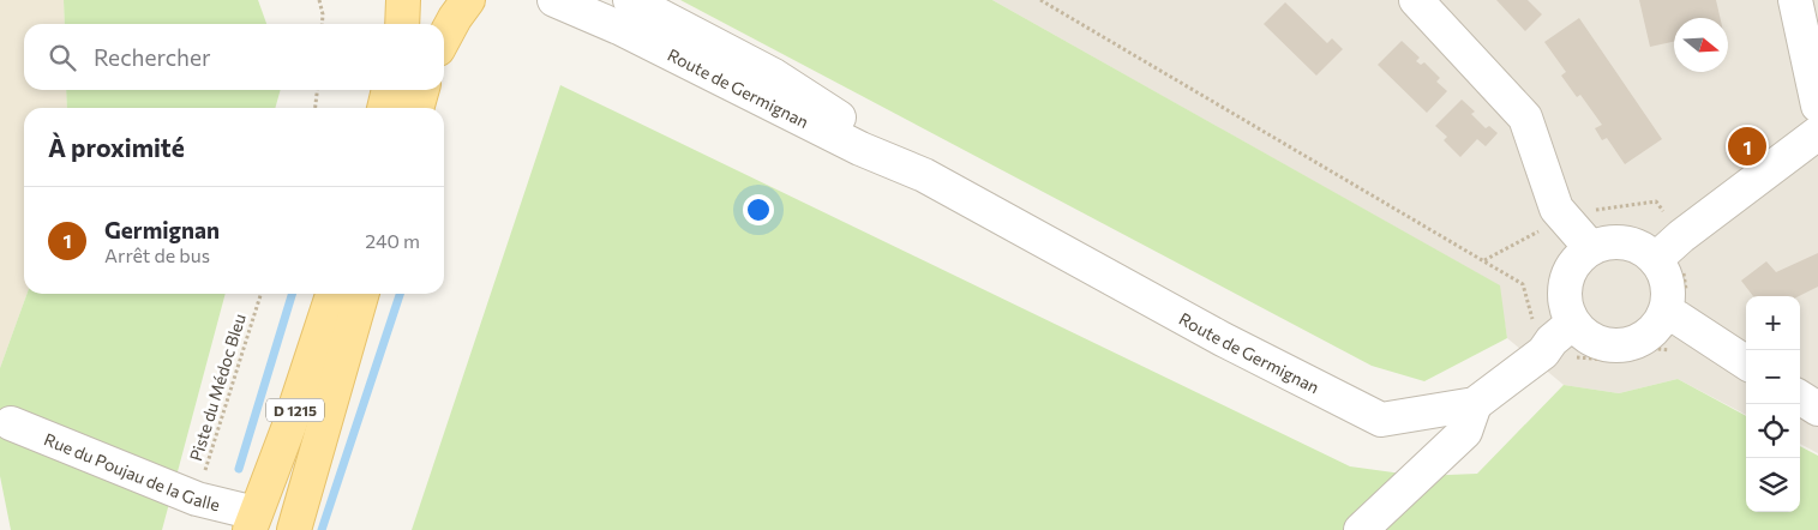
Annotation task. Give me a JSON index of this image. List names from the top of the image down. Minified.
{"streets":{"main road":["D 1215"],"street":["Route de Germignan","Rue du Poujau de la Galle"],"path":["Piste du Médoc Bleu"]},"crossings":[["Piste du Médoc Bleu","Rue du Poujau de la Galle"],["D 1215","Rue du Poujau de la Galle"]],"north":"right","page":{"search":"Rechercher","heading":"À proximité","pins":"1","list":[{"mark":"1","name":"Germignan","note":"Arrêt de bus","value":"240 m"}],"map_buttons":["+","−"]}}
